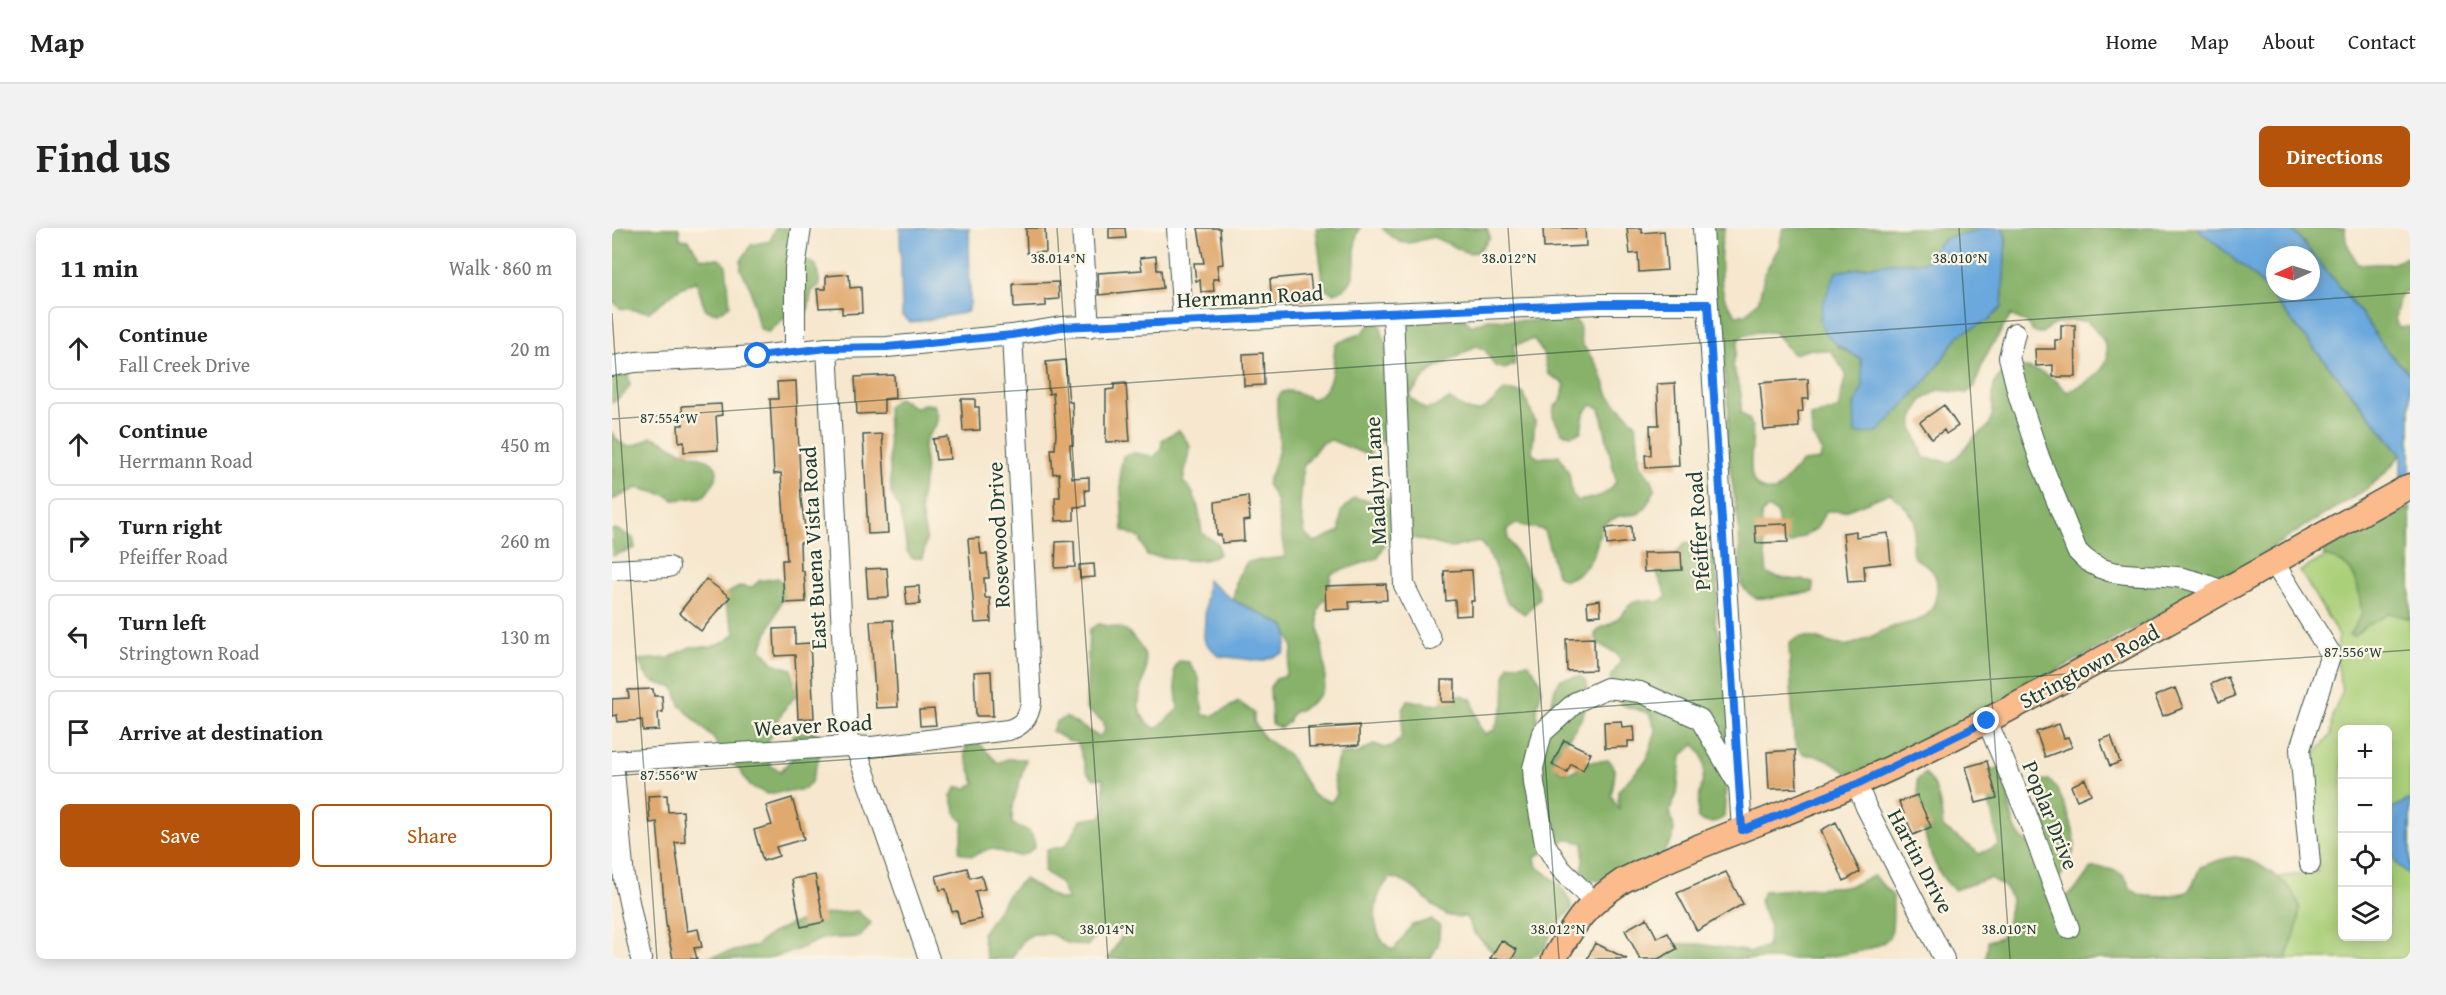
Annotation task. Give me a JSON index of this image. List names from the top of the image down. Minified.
{"streets":{"main road":["Stringtown Road"],"street":["Herrmann Road","Madalyn Lane","Pfeiffer Road","Rosewood Drive","East Buena Vista Road","Weaver Road","Poplar Drive","Hartin Drive"]},"crossings":[["Herrmann Road","Madalyn Lane"],["Herrmann Road","Pfeiffer Road"],["Herrmann Road","Rosewood Drive"],["Herrmann Road","East Buena Vista Road"],["Pfeiffer Road","Stringtown Road"],["Rosewood Drive","Weaver Road"],["East Buena Vista Road","Weaver Road"],["Stringtown Road","Poplar Drive"],["Stringtown Road","Hartin Drive"]],"north":"left","page":{"header":"Map","nav":["Home","Map","About","Contact"],"title":"Find us","buttons":["Directions",["Save","Share"]],"heading":["11 min","Walk · 860 m"],"list":[["Continue","Fall Creek Drive","20 m"],["Continue","Herrmann Road","450 m"],["Turn right","Pfeiffer Road","260 m"],["Turn left","Stringtown Road","130 m"],"Arrive at destination"],"map_buttons":["+","−"]},"coordinates":["38.014°N","38.012°N","38.010°N","87.554°W","87.556°W"]}
